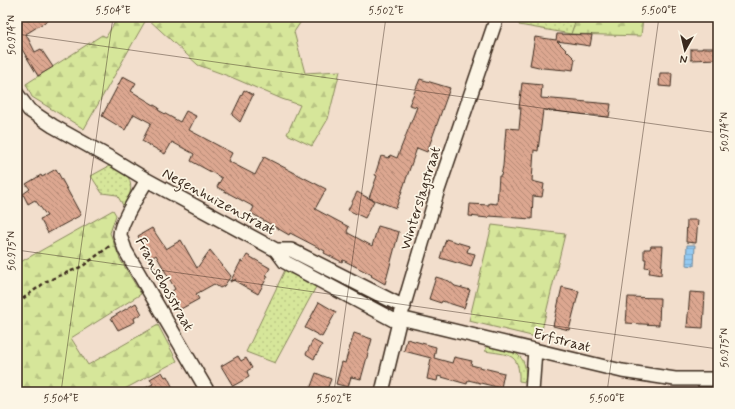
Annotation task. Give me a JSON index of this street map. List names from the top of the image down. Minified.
{"streets":{"street":["Winterslagstraat","Negenhuizenstraat","Fransebosstraat","Erfstraat"]},"crossings":[["Winterslagstraat","Negenhuizenstraat"],["Winterslagstraat","Erfstraat"],["Negenhuizenstraat","Fransebosstraat"],["Negenhuizenstraat","Erfstraat"]],"north":"bottom","coordinates":["5.504°E","5.502°E","5.500°E","50.974°N","50.975°N"]}
